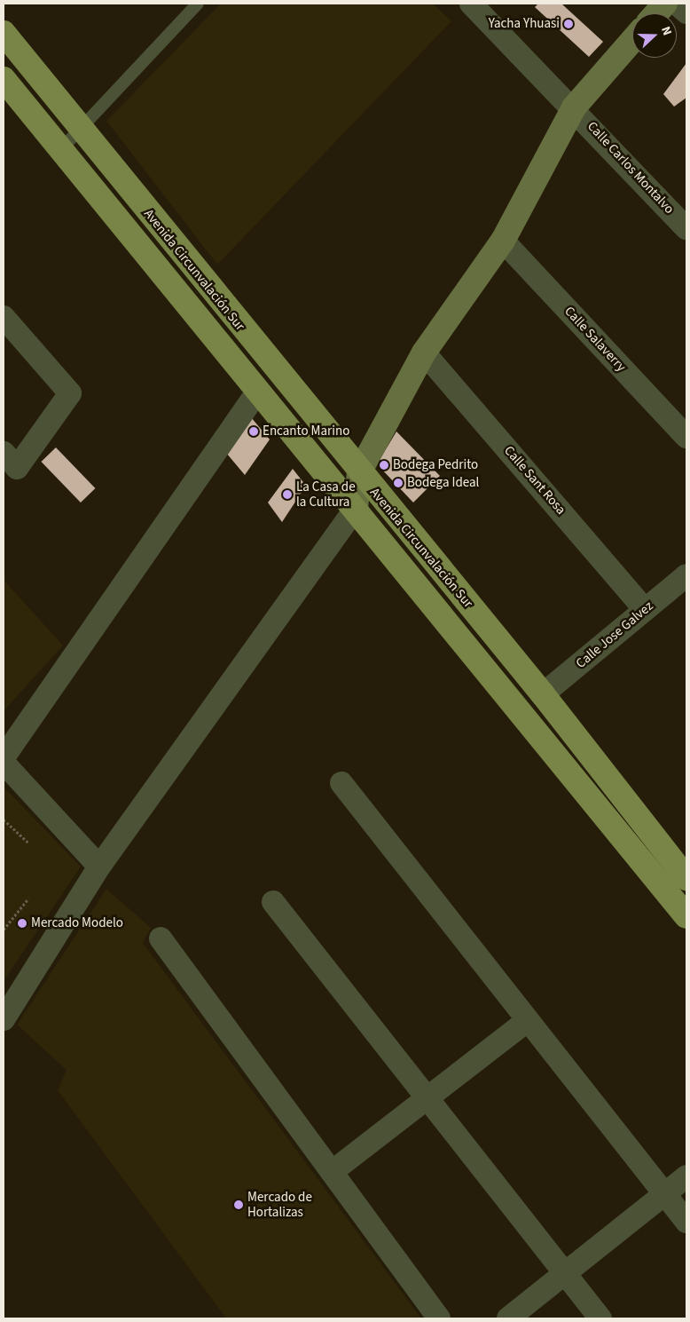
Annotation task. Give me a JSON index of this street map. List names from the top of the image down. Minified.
{"streets":{"main road":["Avenida Circunvalación Sur"],"street":["Calle Carlos Montalvo","Calle Salaverry","Calle Sant Rosa","Calle Jose Galvez"]},"crossings":[["Avenida Circunvalación Sur","Calle Jose Galvez"],["Calle Sant Rosa","Calle Jose Galvez"]],"places":["Yacha Yhuasi","Encanto Marino","Bodega Pedrito","Bodega Ideal","La Casa de la Cultura","Mercado Modelo","Mercado de Hortalizas"],"north":"right"}
